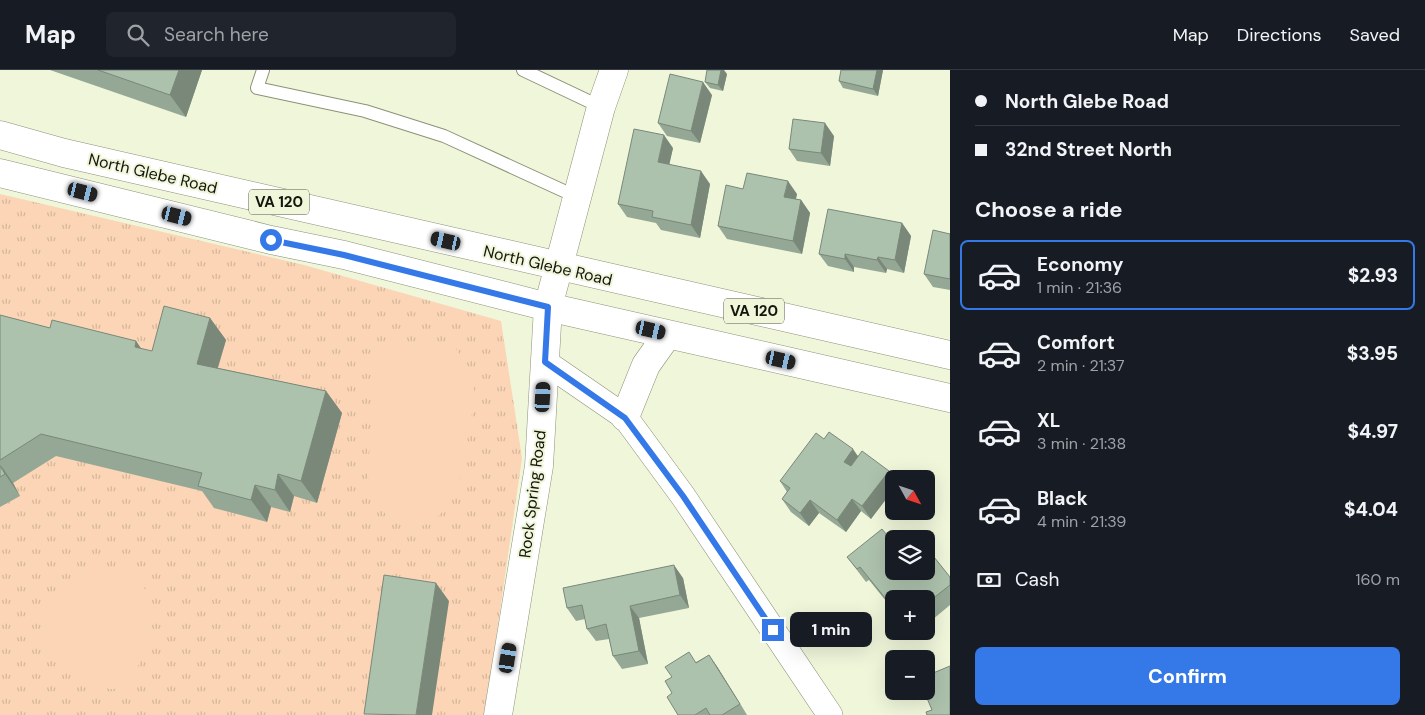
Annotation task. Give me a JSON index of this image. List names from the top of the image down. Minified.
{"streets":{"main road":["North Glebe Road","VA 120","Rock Spring Road"]},"crossings":[["North Glebe Road","Rock Spring Road"],["VA 120","Rock Spring Road"]],"north":"bottom right","page":{"header":"Map","search":"Search here","nav":["Map","Directions","Saved"],"banner":["North Glebe Road","32nd Street North"],"heading":"Choose a ride","list":[{"name":"Economy","note":"1 min · 21:36","value":"$2.93"},{"name":"Comfort","note":"2 min · 21:37","value":"$3.95"},{"name":"XL","note":"3 min · 21:38","value":"$4.97"},{"name":"Black","note":"4 min · 21:39","value":"$4.04"}],"map_buttons":["+","−"],"pay":["Cash","160 m"],"bubble":"1 min","buttons":"Confirm"}}
